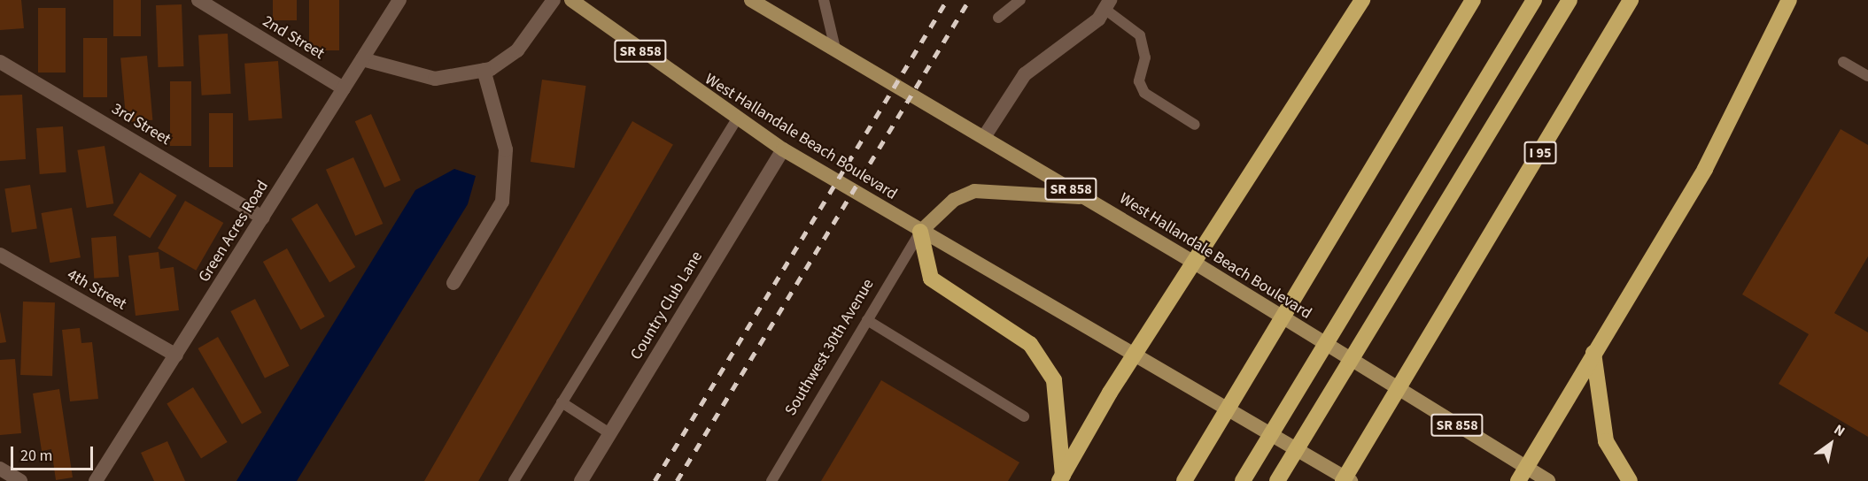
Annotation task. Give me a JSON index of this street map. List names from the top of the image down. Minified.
{"streets":{"highway":["I 95"],"main road":["SR 858","West Hallandale Beach Boulevard"],"street":["2nd Street","3rd Street","Green Acres Road","4th Street","Country Club Lane"],"lane":["Southwest 30th Avenue"]},"crossings":[["2nd Street","Green Acres Road"],["3rd Street","Green Acres Road"],["West Hallandale Beach Boulevard","Country Club Lane"],["West Hallandale Beach Boulevard","Southwest 30th Avenue"],["Green Acres Road","4th Street"]],"scale_bar":"20 m","north":"top right"}
